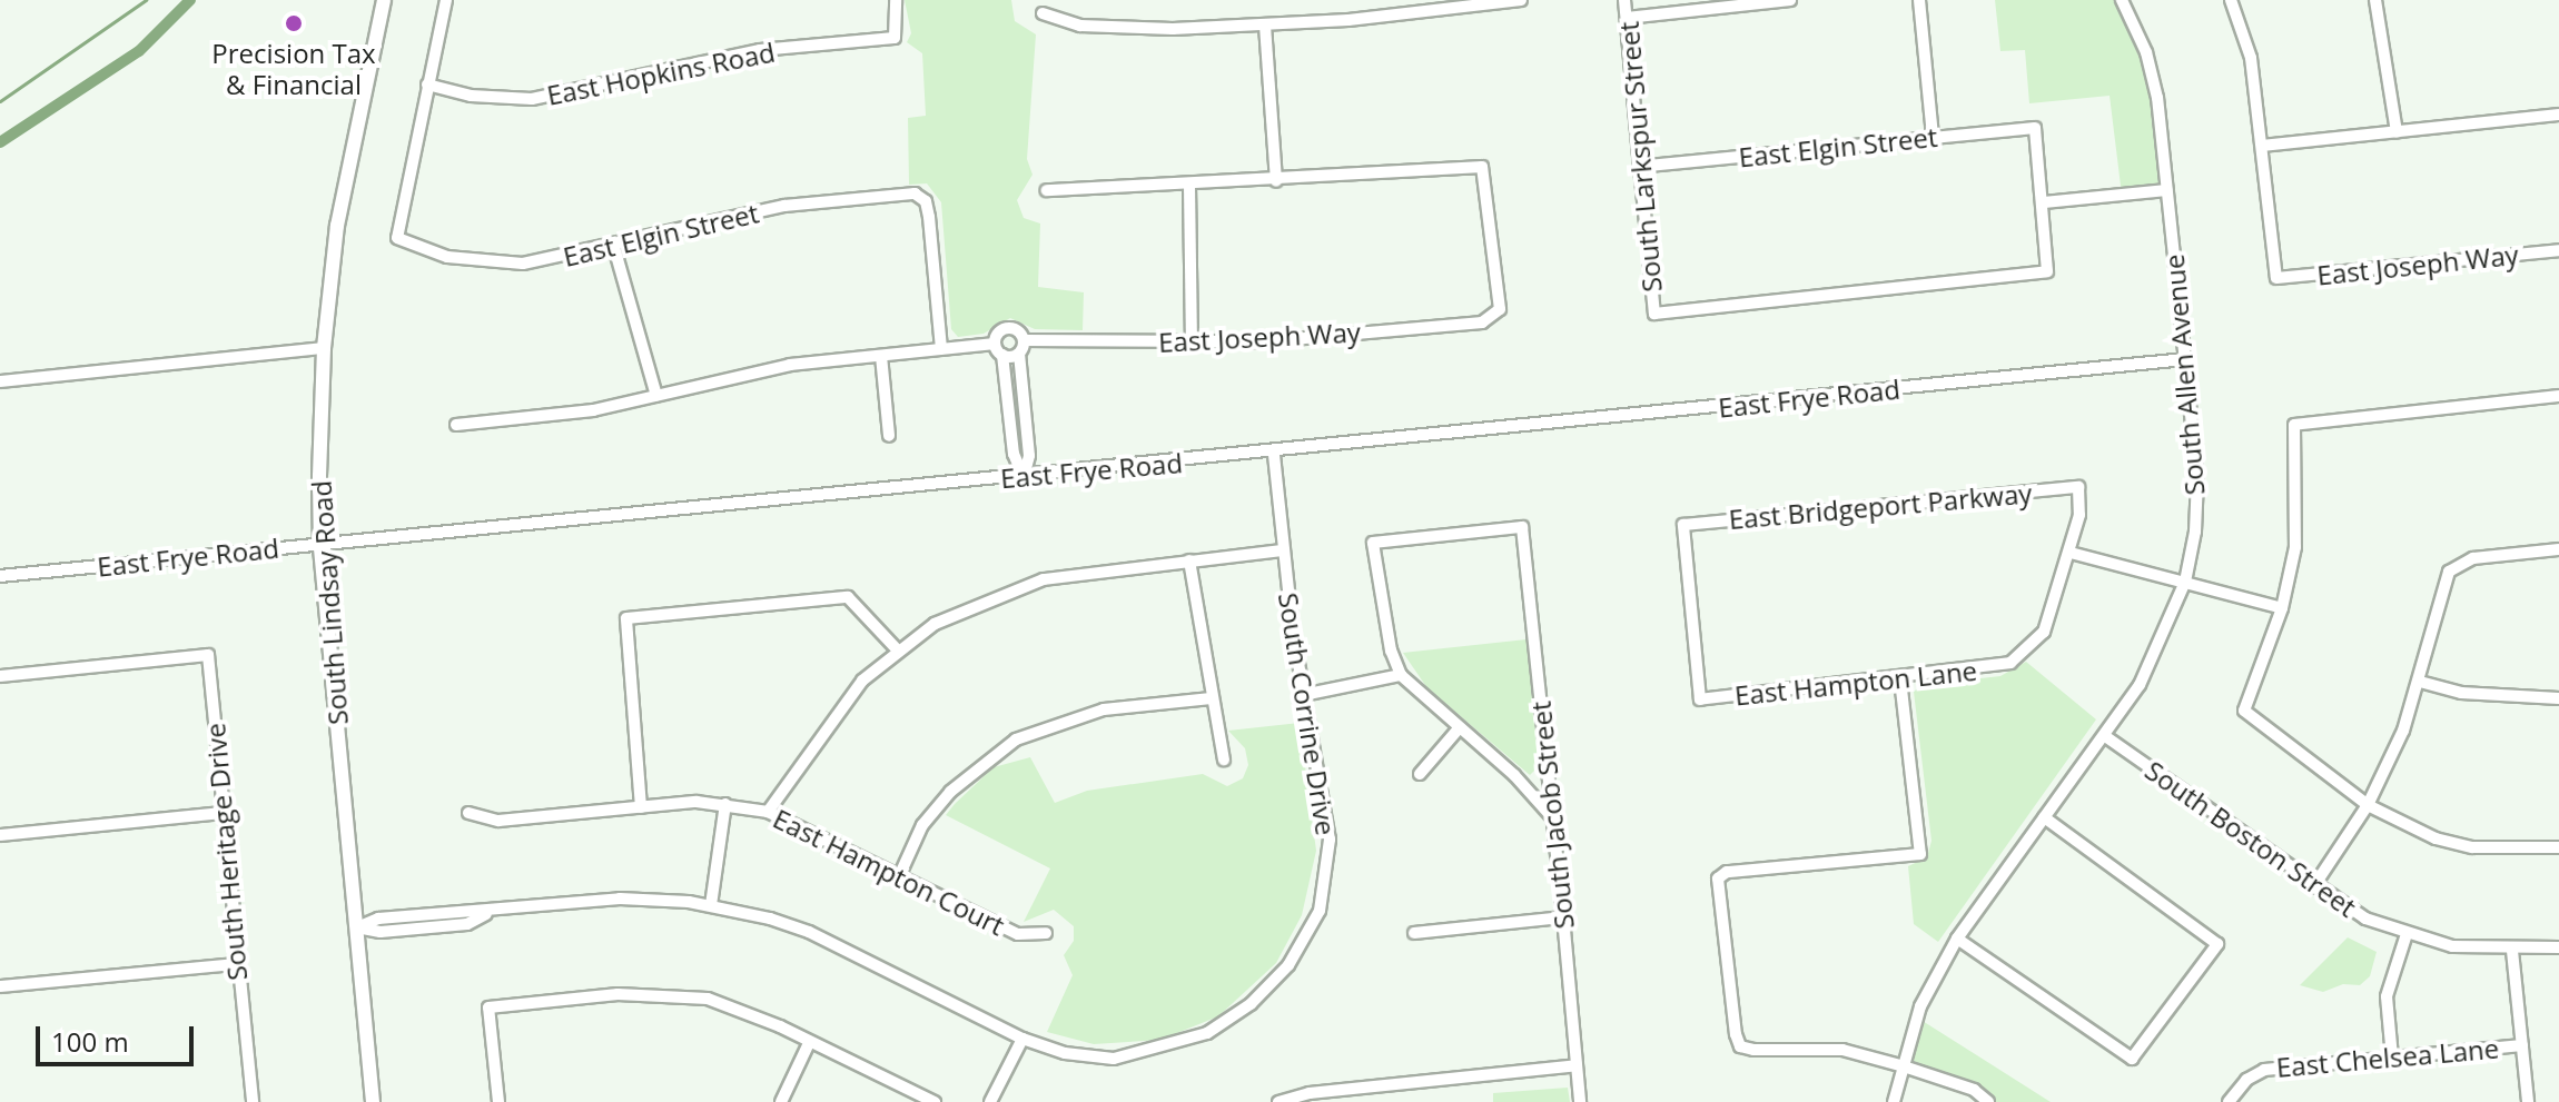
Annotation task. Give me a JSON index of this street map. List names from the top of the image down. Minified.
{"streets":{"main road":["South Lindsay Road"],"street":["East Hopkins Road","East Elgin Street","South Larkspur Street","East Joseph Way","South Allen Avenue","East Frye Road","East Bridgeport Parkway","East Hampton Lane","South Corrine Drive","South Jacob Street","South Boston Street","South Heritage Drive","East Hampton Court","East Chelsea Lane"]},"crossings":[["East Hopkins Road","East Elgin Street"],["East Elgin Street","South Larkspur Street"],["East Elgin Street","East Joseph Way"],["South Allen Avenue","East Frye Road"],["South Allen Avenue","South Boston Street"],["East Frye Road","South Lindsay Road"],["East Frye Road","South Corrine Drive"],["East Bridgeport Parkway","East Hampton Lane"],["South Lindsay Road","South Corrine Drive"]],"places":["Precision Tax & Financial"],"scale_bar":"100 m"}
